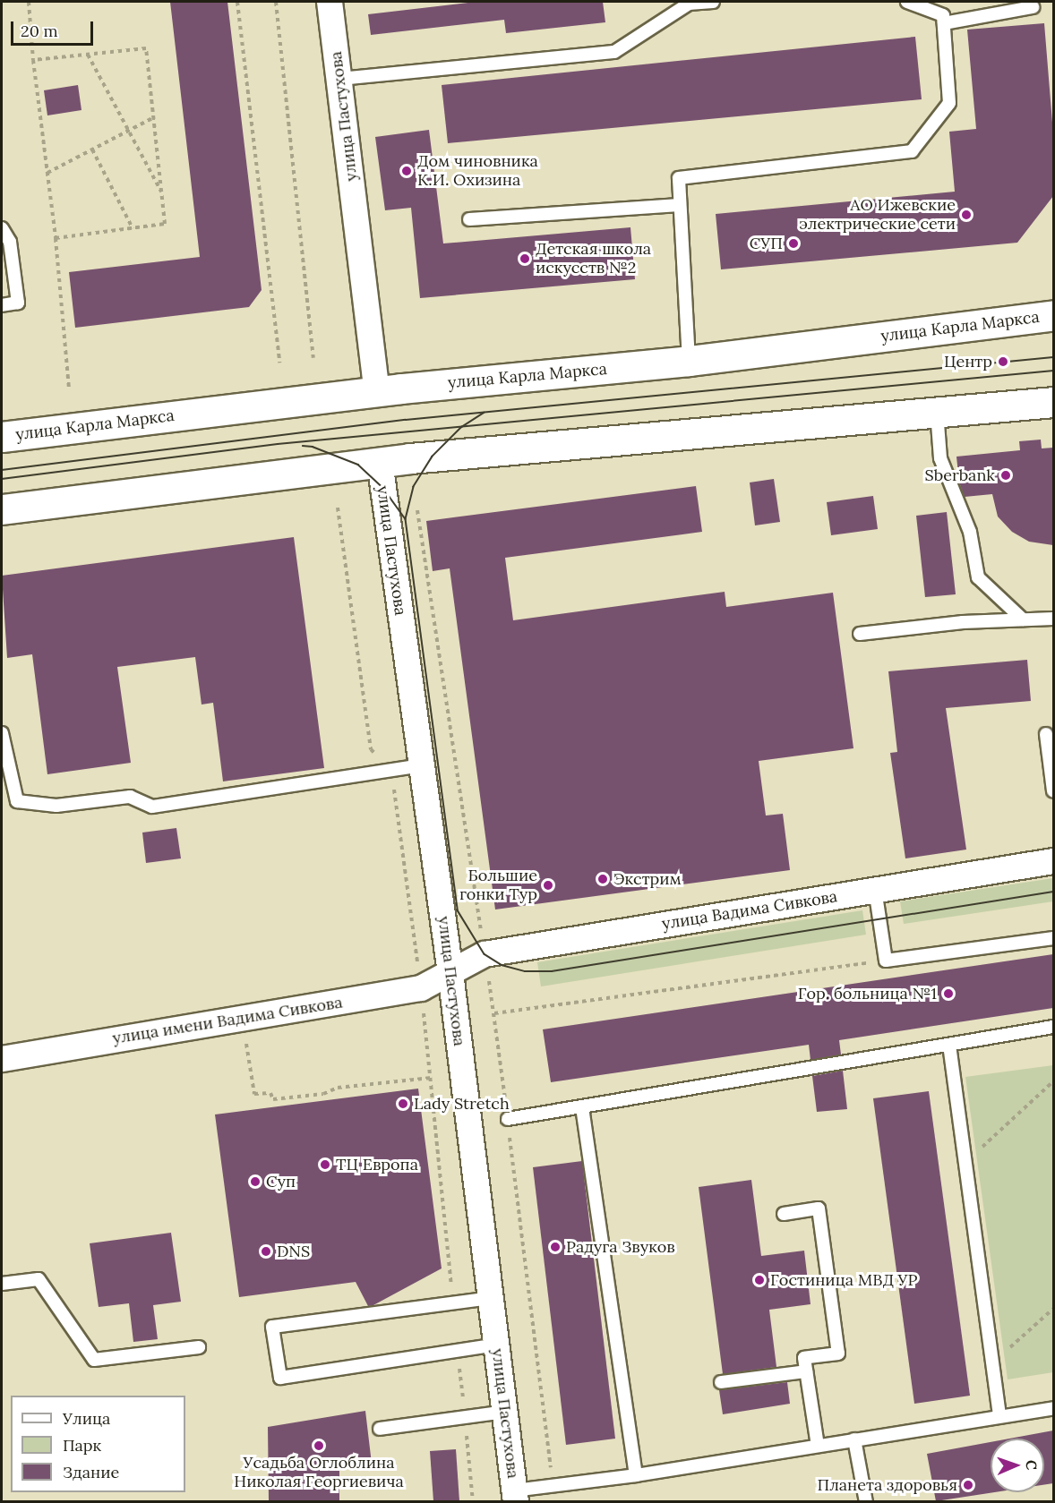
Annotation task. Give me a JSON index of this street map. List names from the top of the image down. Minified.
{"streets":{"main road":["улица Карла Маркса"],"street":["улица Пастухова","улица Вадима Сивкова","улица имени Вадима Сивкова"]},"crossings":[["улица Пастухова","улица Карла Маркса"],["улица Пастухова","улица Вадима Сивкова"],["улица Пастухова","улица имени Вадима Сивкова"],["улица Вадима Сивкова","улица имени Вадима Сивкова"]],"places":["Дом чиновника К.И. Охизина","АО Ижевские электрические сети","СУП","Детская школа искусств №2","Центр","Sberbank","Экстрим","Большие гонки Тур","Гор. больница №1","Lady Stretch","ТЦ Европа","Суп","Радуга Звуков","DNS","Гостиница МВД УР","Усадьба Оглоблина Николая Георгиевича","Планета здоровья"],"legend":["Улица","Парк","Здание"],"scale_bar":"20 m","north":"right"}
